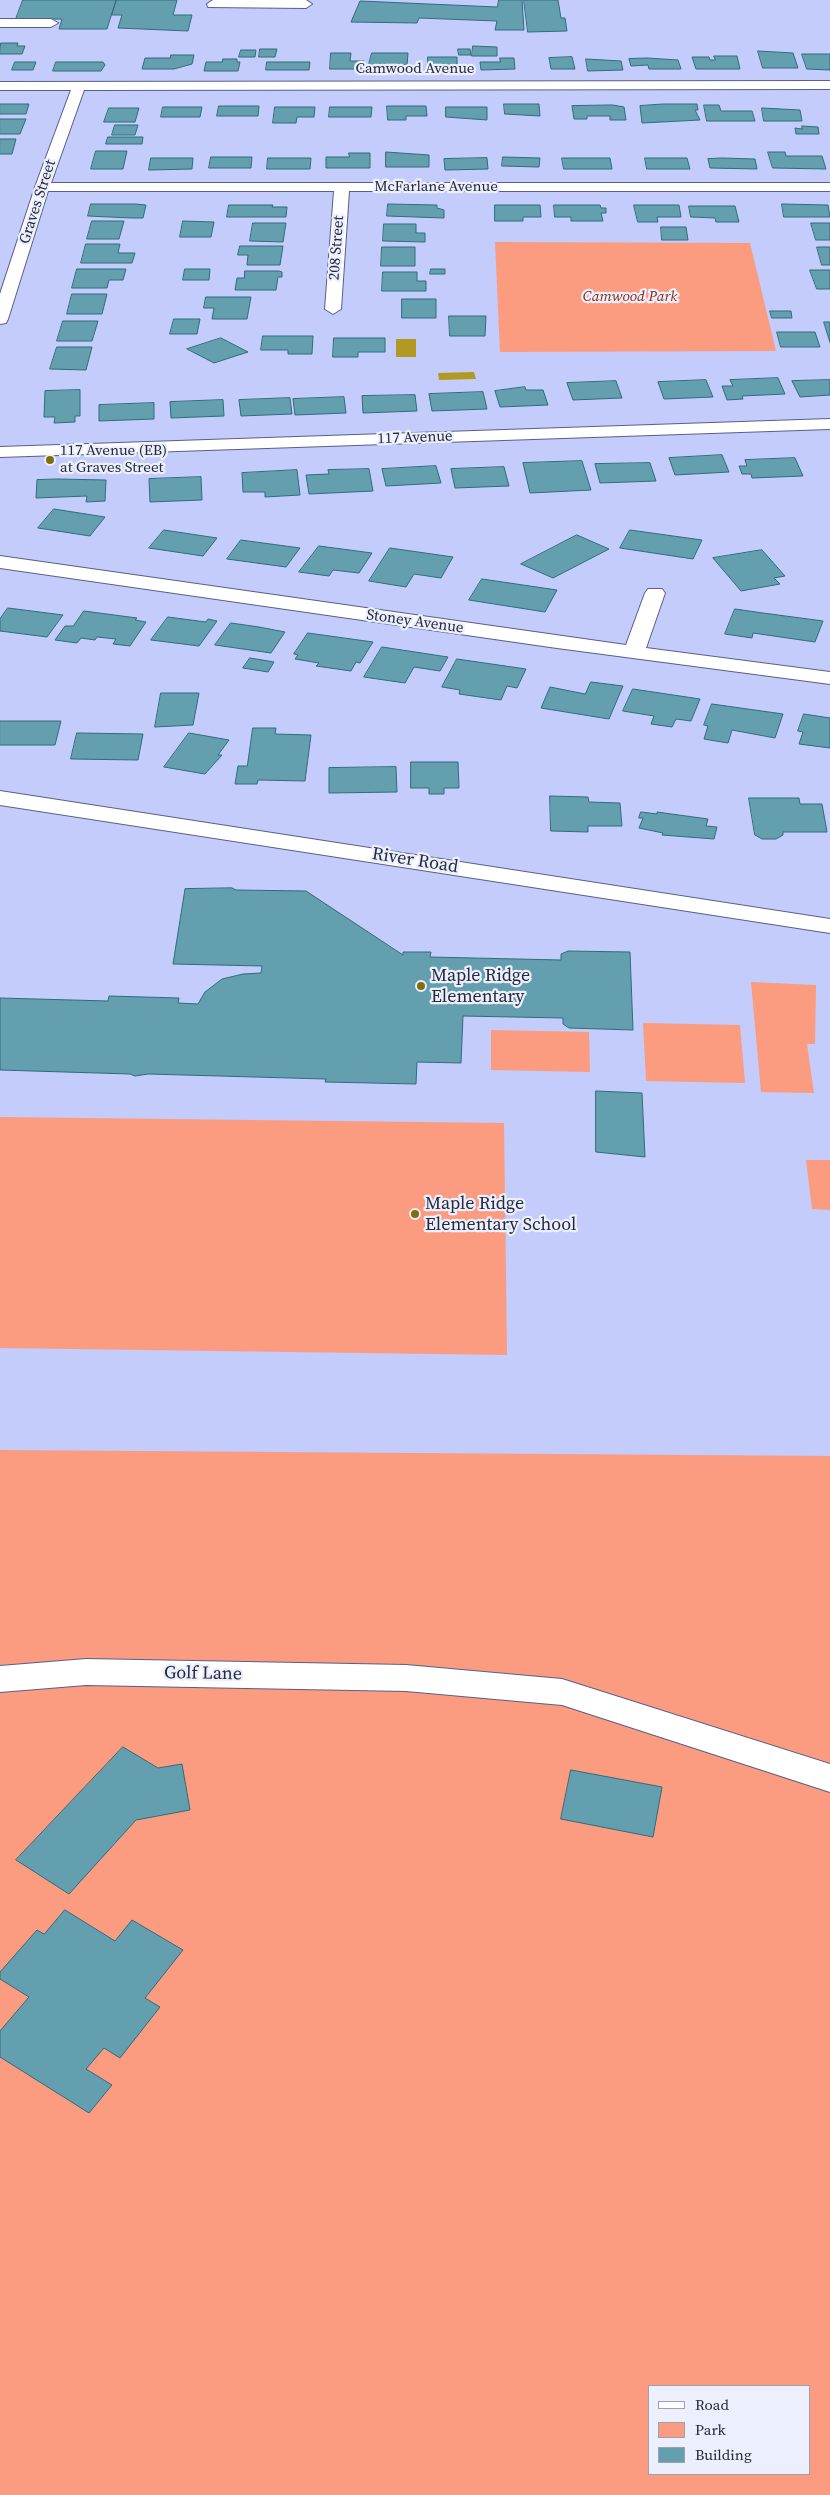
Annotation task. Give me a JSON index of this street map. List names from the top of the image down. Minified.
{"streets":{"street":["Camwood Avenue","McFarlane Avenue","Graves Street","208 Street","117 Avenue","Stoney Avenue","River Road","Golf Lane"]},"crossings":[["Camwood Avenue","Graves Street"],["McFarlane Avenue","Graves Street"],["McFarlane Avenue","208 Street"]],"parks":["Camwood Park"],"places":["117 Avenue (EB) at Graves Street","Maple Ridge Elementary","Maple Ridge Elementary School"],"legend":["Road","Park","Building"]}
